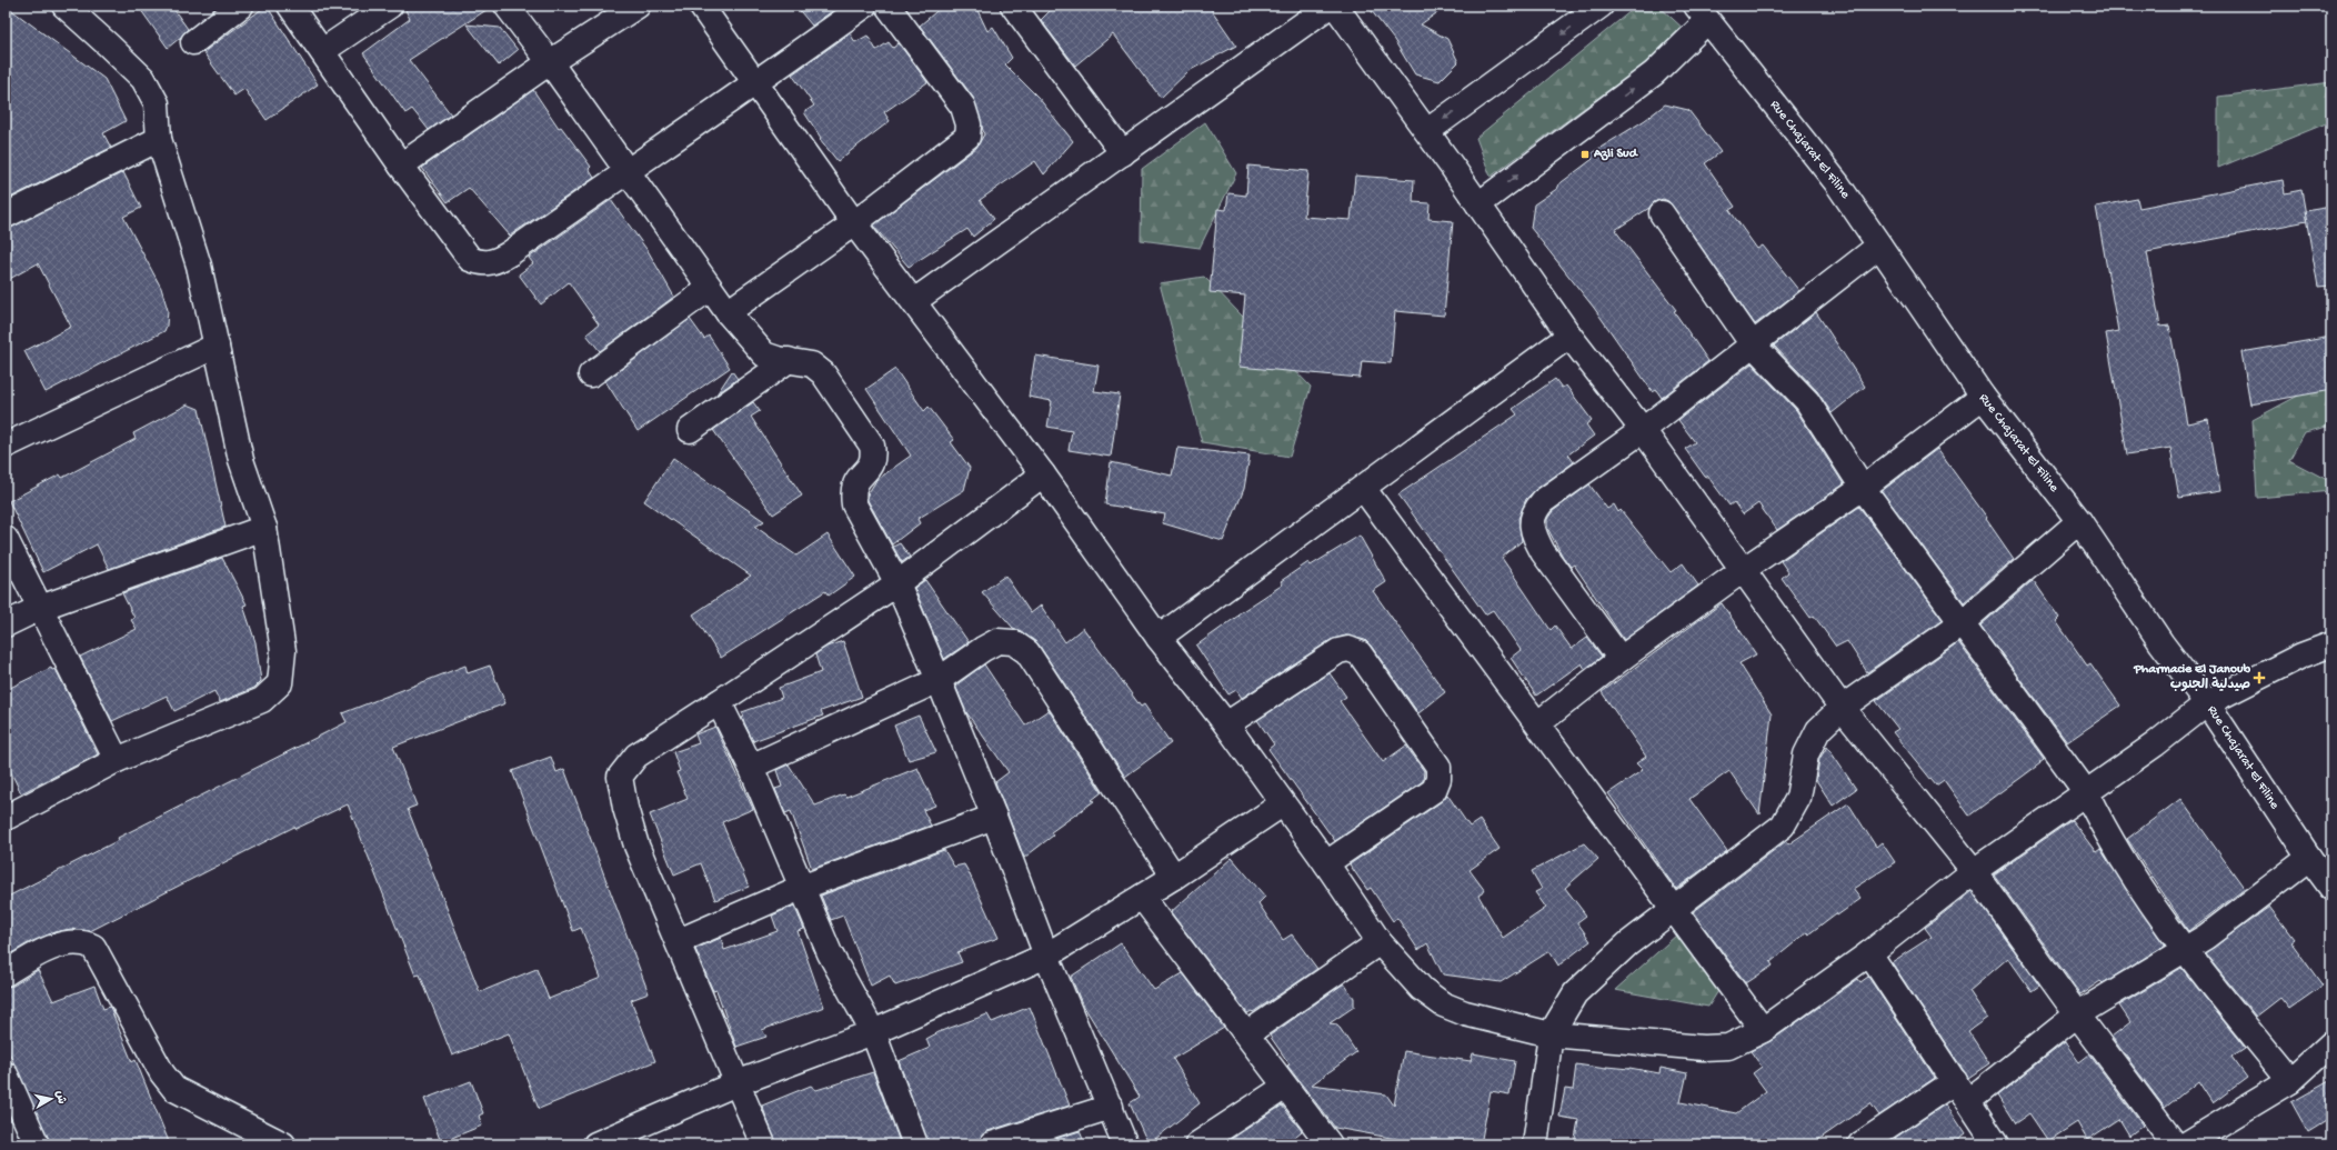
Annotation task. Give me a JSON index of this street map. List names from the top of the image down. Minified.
{"streets":{"street":["Rue Chajarat El Filine"]},"places":{"transit":["Azli Sud"],"health":["Pharmacie El Janoub صيدلية الجنوب"]},"north":"right"}
